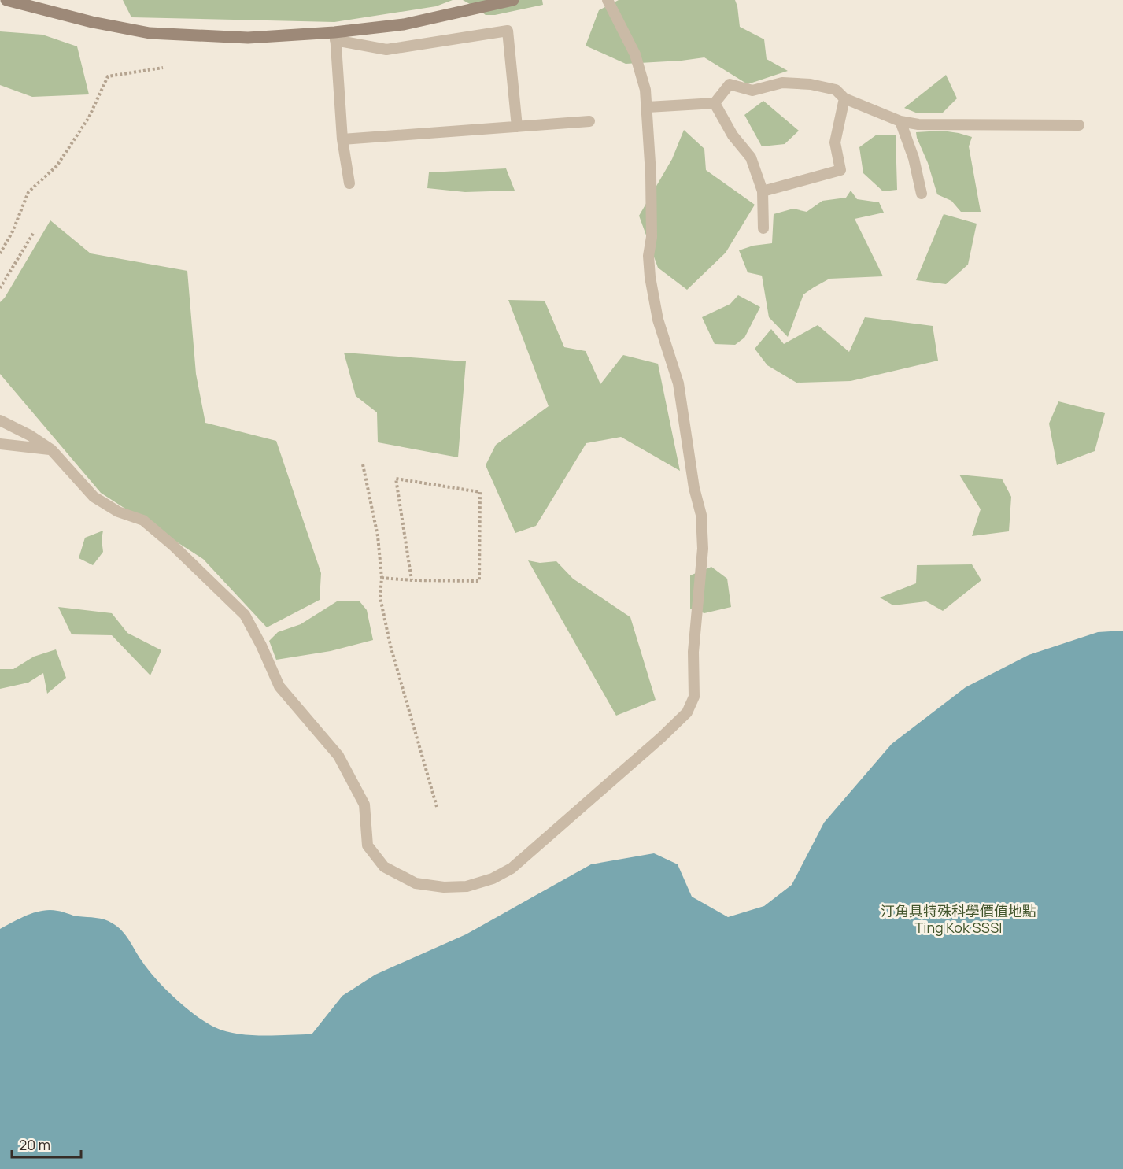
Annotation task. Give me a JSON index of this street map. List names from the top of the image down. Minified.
{"parks":["汀角具特殊科學價值地點 Ting Kok SSSI"],"scale_bar":"20 m"}
